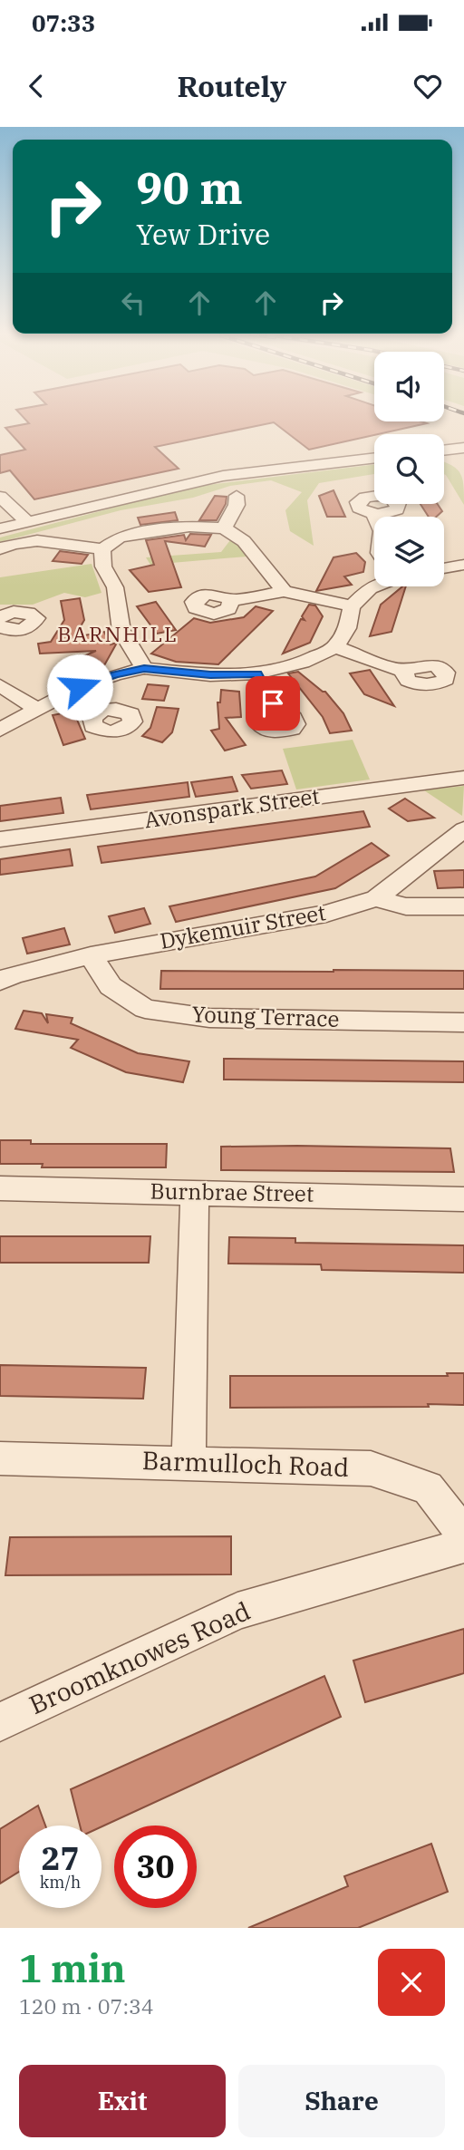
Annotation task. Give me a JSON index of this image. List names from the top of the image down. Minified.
{"streets":{"street":["Avonspark Street","Dykemuir Street","Young Terrace","Burnbrae Street","Barmulloch Road","Broomknowes Road"]},"crossings":[["Dykemuir Street","Young Terrace"]],"districts":["BARNHILL"],"page":{"status":"07:33","header":"Routely","turn":["90 m","Yew Drive"],"speed":"27 km/h","limit":"30","heading":["1 min","120 m · 07:34"],"buttons":["Exit","Share"]}}
